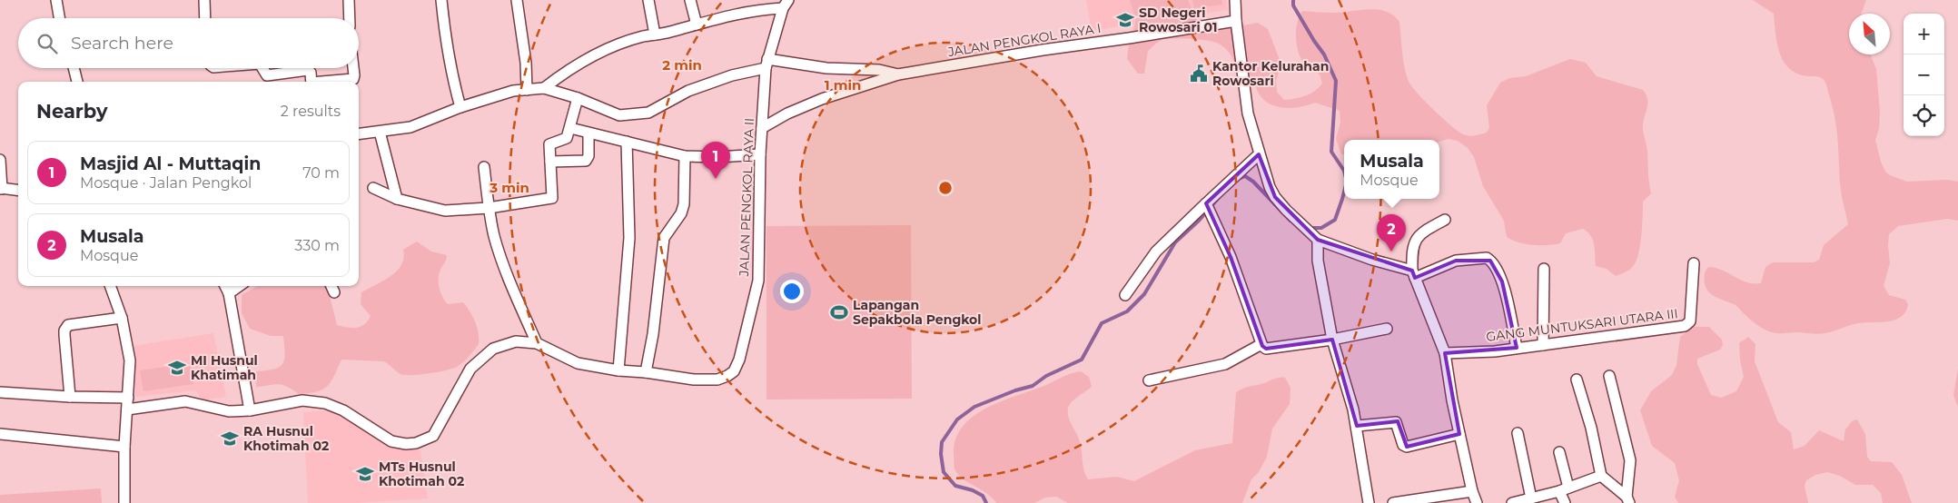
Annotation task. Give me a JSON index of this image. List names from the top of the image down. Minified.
{"streets":{"street":["JALAN PENGKOL RAYA I","JALAN PENGKOL RAYA II","GANG MUNTUKSARI UTARA III"]},"crossings":[["JALAN PENGKOL RAYA I","JALAN PENGKOL RAYA II"]],"places":{"school or university":["SD Negeri Rowosari 01","MI Husnul Khatimah","RA Husnul Khotimah 02","MTs Husnul Khotimah 02"],"public building":["Kantor Kelurahan Rowosari"],"sports":["Lapangan Sepakbola Pengkol"]},"north":"top left","page":{"map_buttons":["+","−"],"search":"Search here","heading":["Nearby","2 results"],"popup":["Musala","Mosque"],"list":[{"mark":"1","name":"Masjid Al - Muttaqin","note":"Mosque · Jalan Pengkol","value":"70 m"},{"mark":"2","name":"Musala","note":"Mosque","value":"330 m"}],"pins":["1","2"]},"rings":["2 min","1 min","3 min"]}
